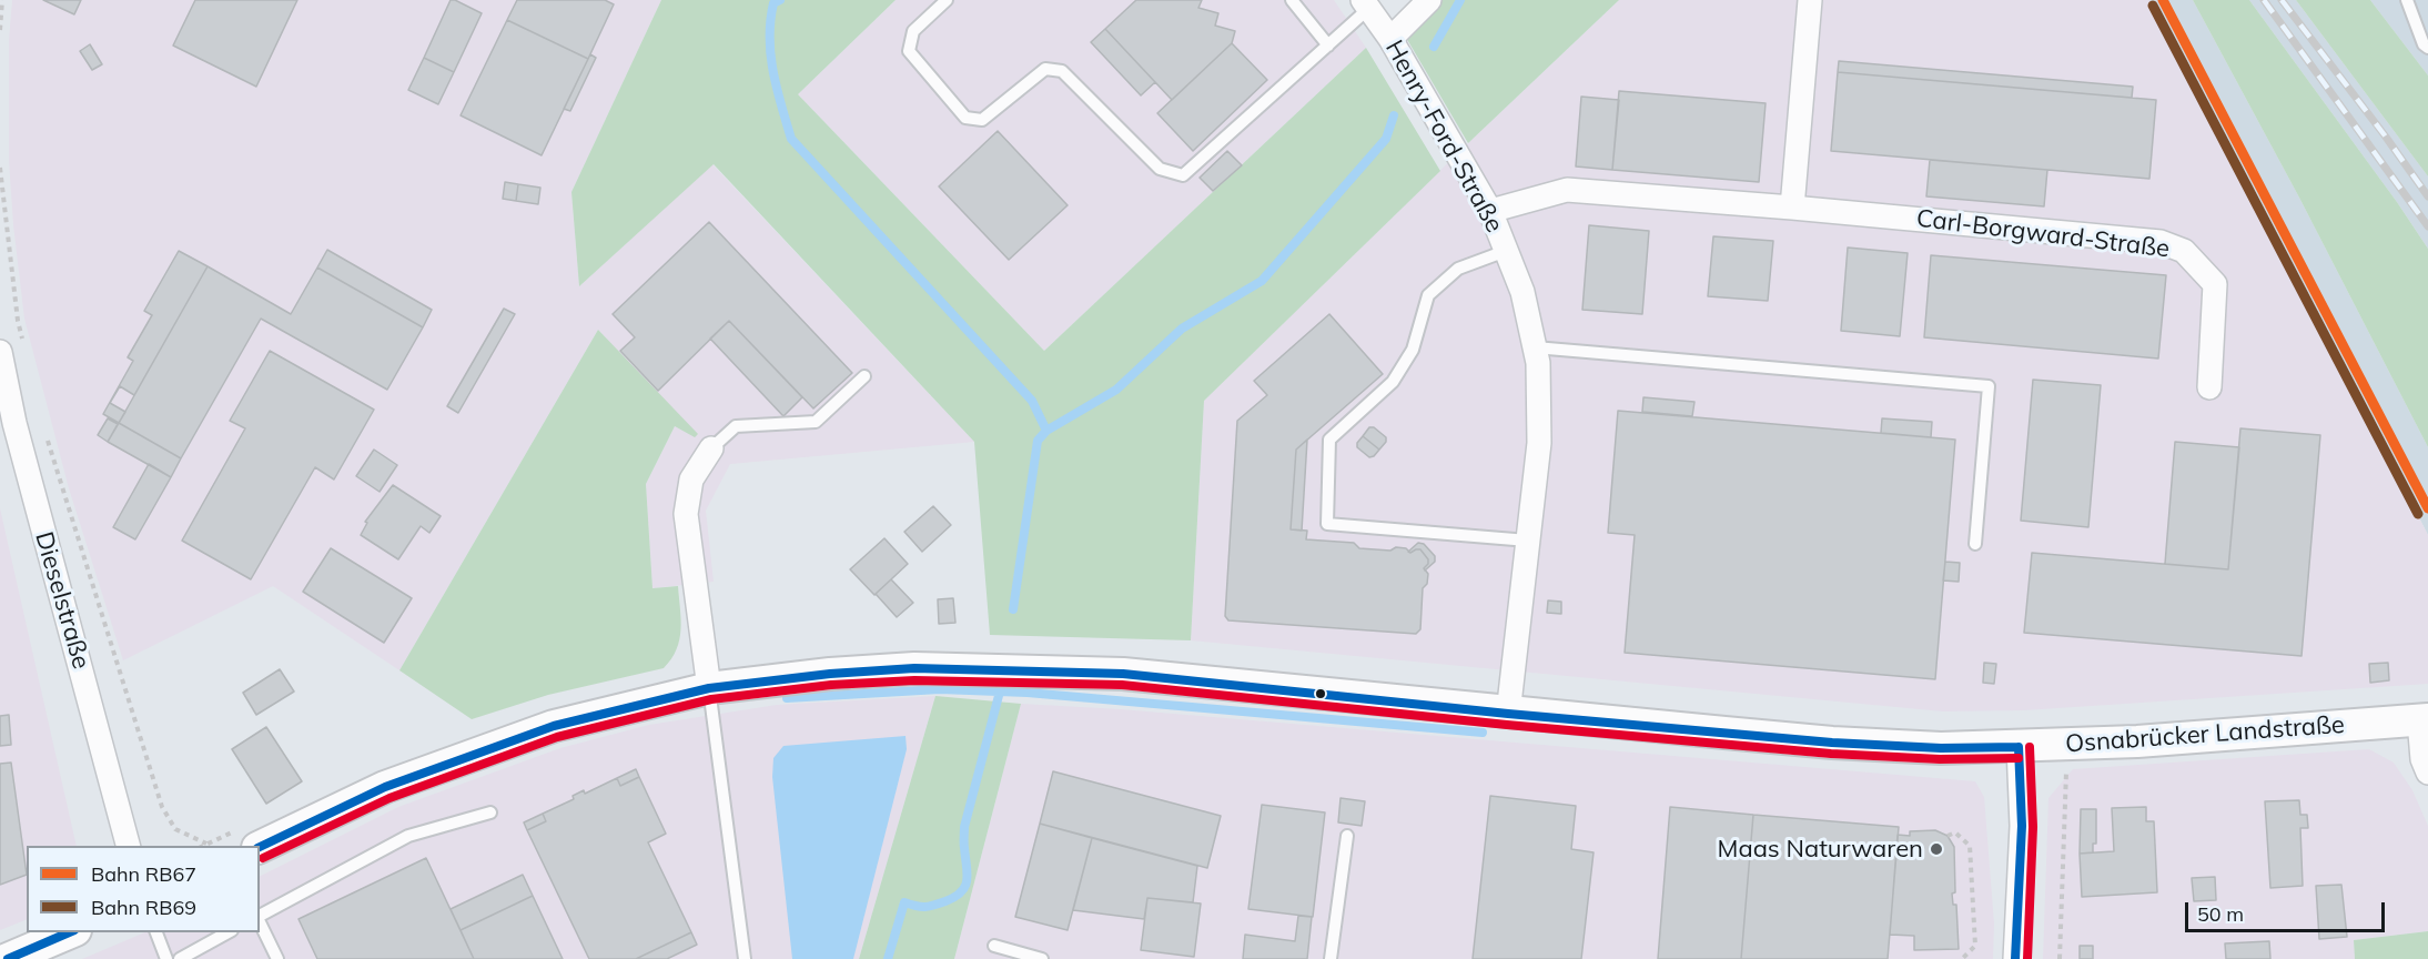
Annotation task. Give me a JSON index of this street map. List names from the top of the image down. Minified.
{"streets":{"street":["Henry-Ford-Straße","Carl-Borgward-Straße","Dieselstraße","Osnabrücker Landstraße"]},"crossings":[["Henry-Ford-Straße","Carl-Borgward-Straße"],["Henry-Ford-Straße","Osnabrücker Landstraße"]],"places":["Maas Naturwaren"],"lines":["rail line RB67","rail line RB69"],"legend":["Bahn RB67","Bahn RB69"],"scale_bar":"50 m"}
